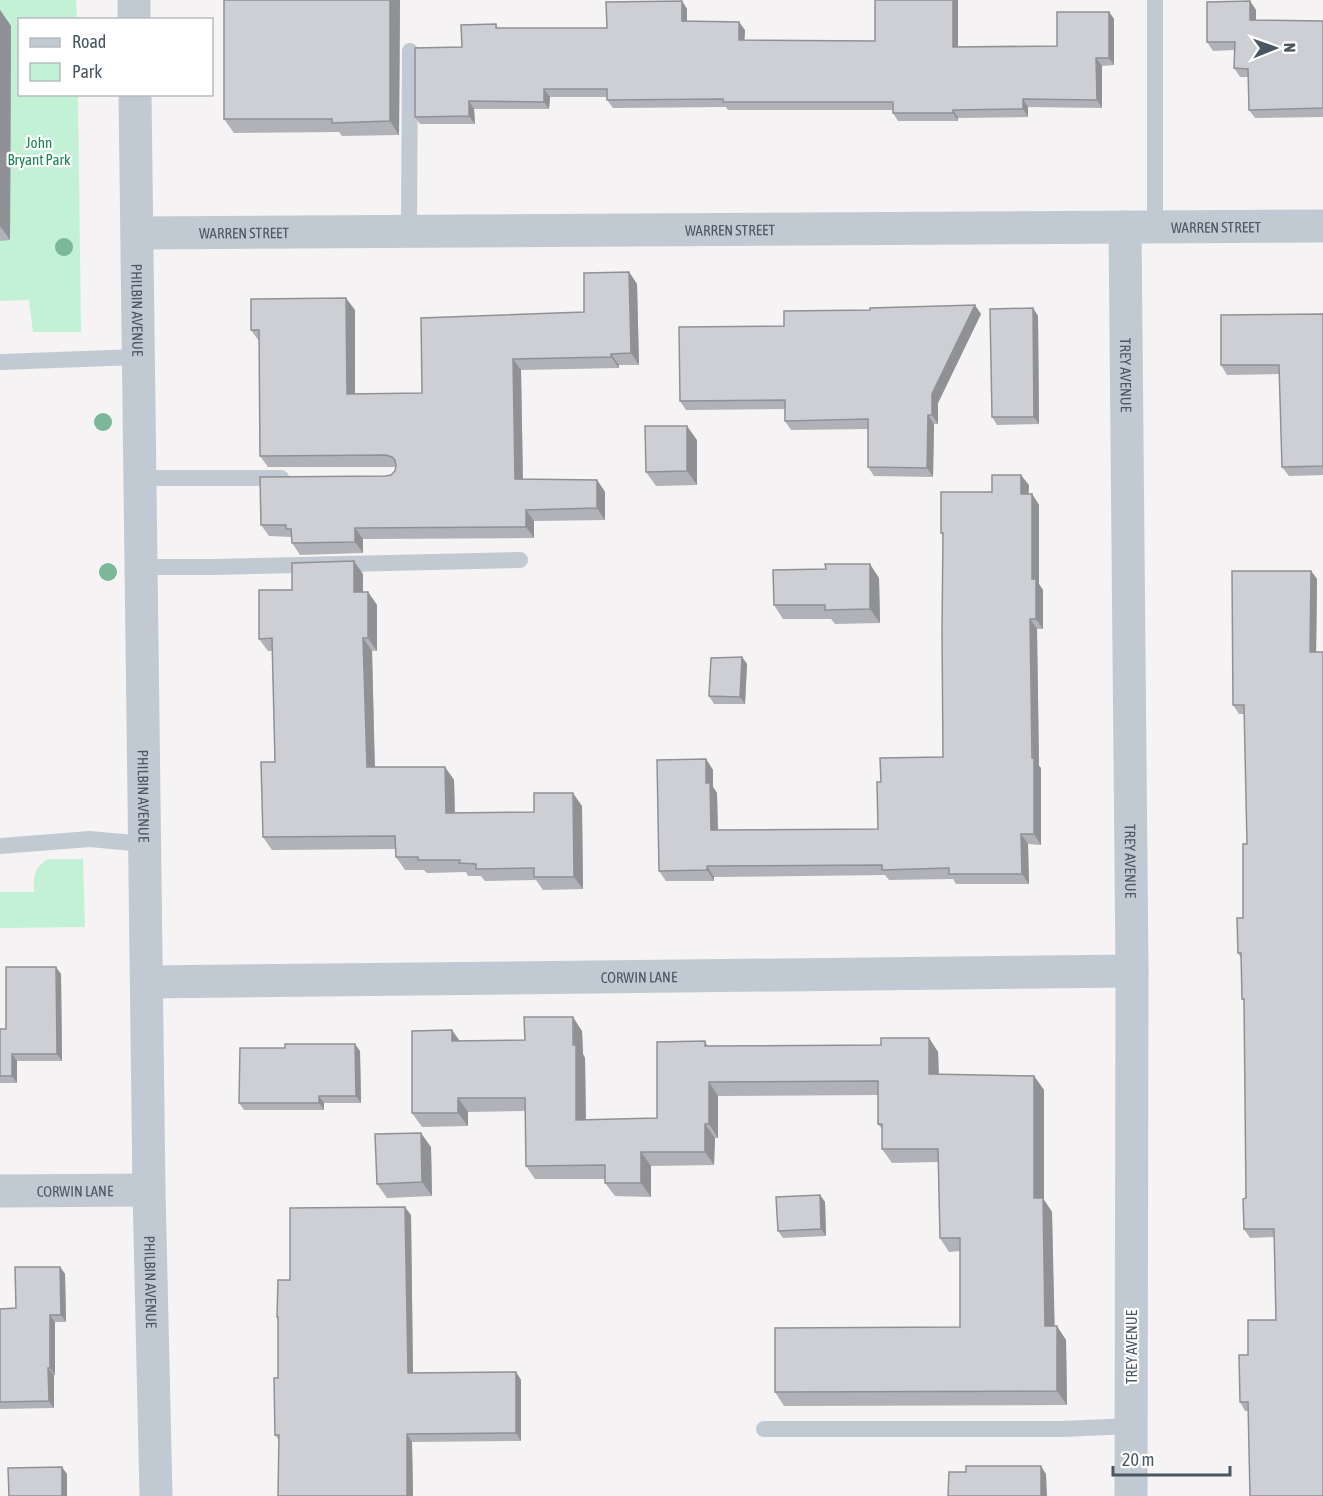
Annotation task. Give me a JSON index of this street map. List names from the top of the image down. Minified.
{"streets":{"street":["WARREN STREET","PHILBIN AVENUE","TREY AVENUE","CORWIN LANE"]},"crossings":[["WARREN STREET","PHILBIN AVENUE"],["WARREN STREET","TREY AVENUE"],["PHILBIN AVENUE","CORWIN LANE"],["TREY AVENUE","CORWIN LANE"]],"parks":["John Bryant Park"],"legend":["Road","Park"],"scale_bar":"20 m","north":"right"}
